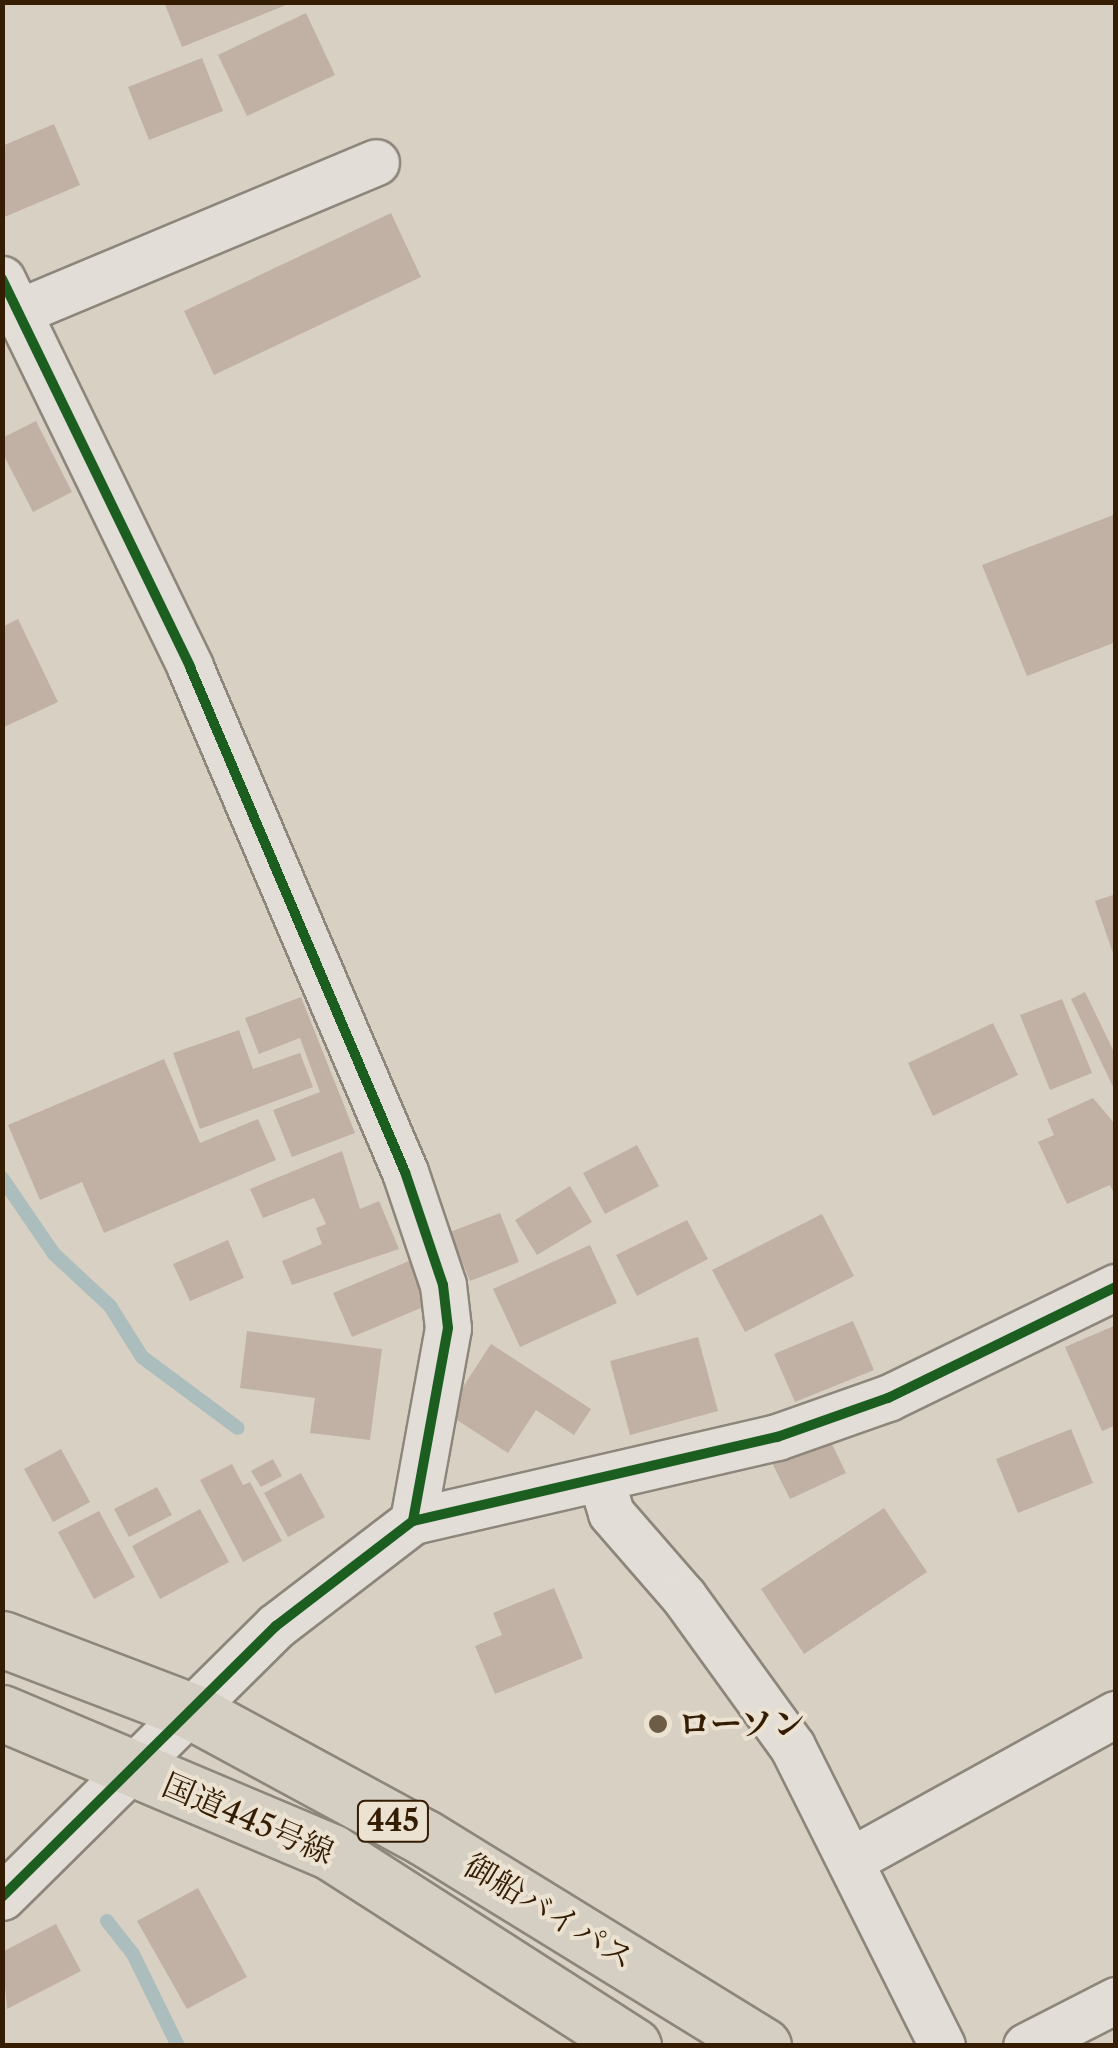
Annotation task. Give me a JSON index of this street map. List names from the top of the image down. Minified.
{"streets":{"highway":["国道445号線","445","御船バイパス"]},"places":["ローソン"]}
